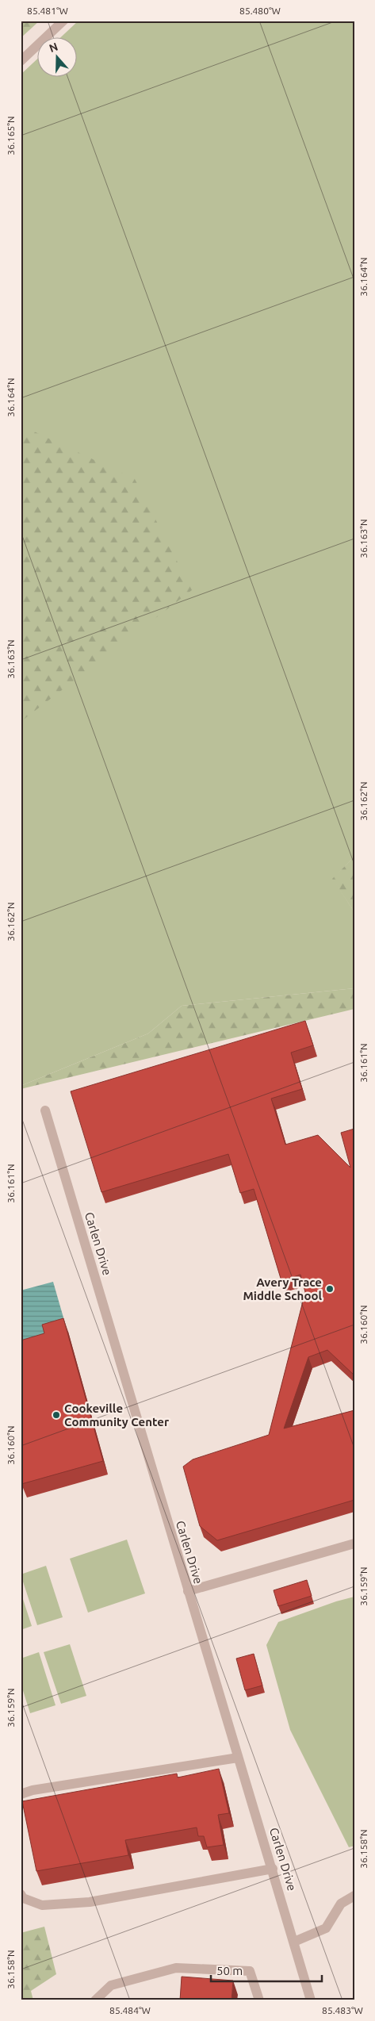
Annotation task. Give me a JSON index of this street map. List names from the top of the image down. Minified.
{"streets":{"street":["Carlen Drive"]},"places":["Avery Trace Middle School","Cookeville Community Center"],"scale_bar":"50 m","north":"top","coordinates":["85.481°W","85.480°W","36.165°N","36.164°N","36.163°N","36.162°N","36.161°N","36.160°N","36.159°N","36.158°N","85.484°W","85.483°W"]}
